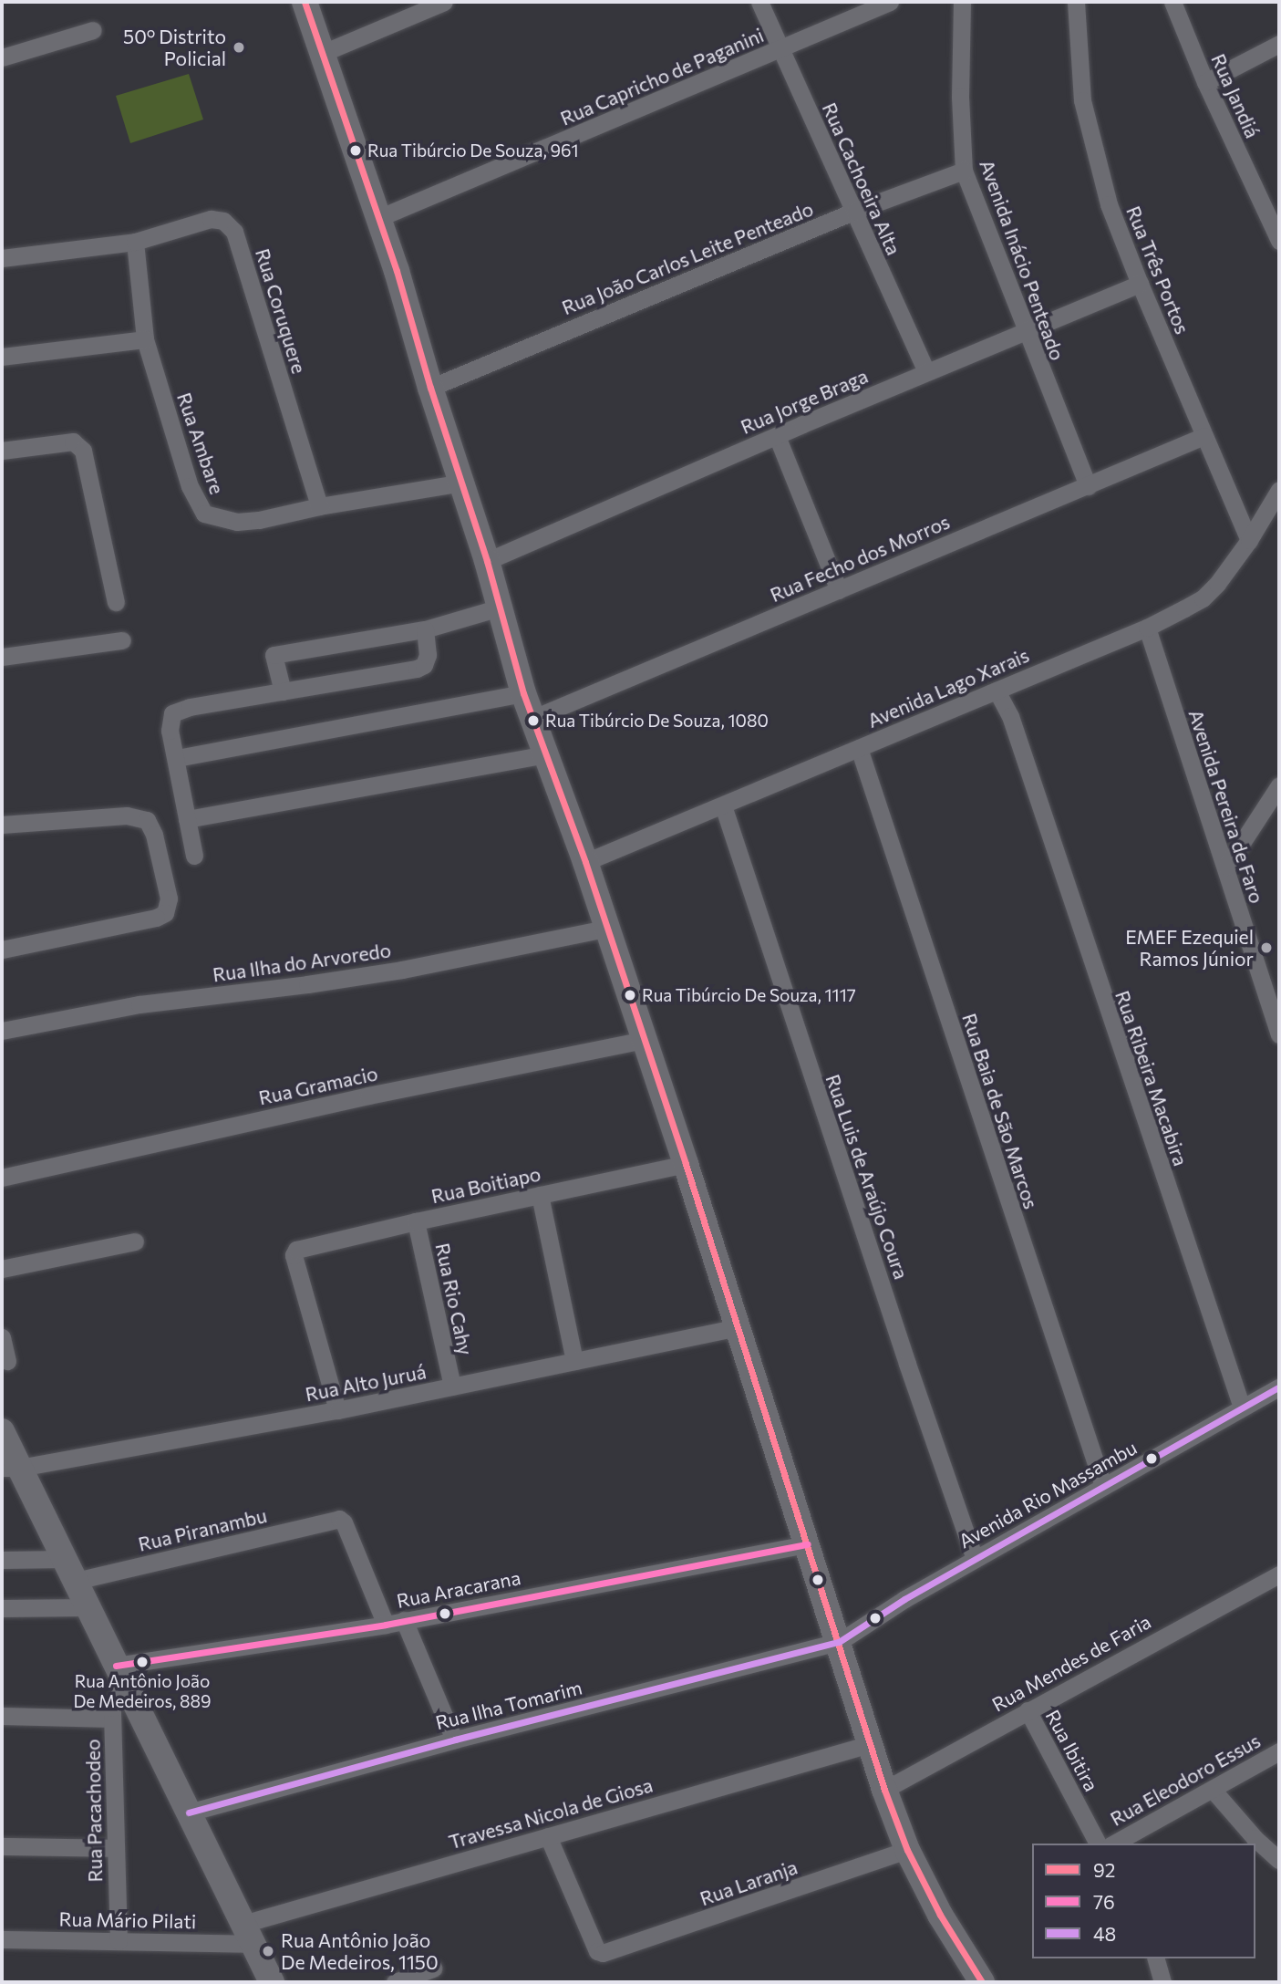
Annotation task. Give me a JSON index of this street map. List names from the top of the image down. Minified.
{"streets":{"street":["Rua Capricho de Paganini","Rua Jandiá","Rua Cachoeira Alta","Rua João Carlos Leite Penteado","Avenida Inácio Penteado","Rua Três Portos","Rua Coruquere","Rua Jorge Braga","Rua Ambare","Rua Fecho dos Morros","Avenida Lago Xarais","Avenida Pereira de Faro","Rua Ilha do Arvoredo","Rua Ribeira Macabira","Rua Gramacio","Rua Baia de São Marcos","Rua Luis de Araújo Coura","Rua Boitiapo","Rua Rio Cahy","Rua Alto Juruá","Avenida Rio Massambu","Rua Piranambu","Rua Aracarana","Rua Mendes de Faria","Rua Ilha Tomarim","Rua Ibitira","Rua Eleodoro Essus","Rua Pacachodeo","Travessa Nicola de Giosa","Rua Laranja","Rua Mário Pilati"]},"crossings":[["Rua Capricho de Paganini","Rua Cachoeira Alta"],["Rua Cachoeira Alta","Rua João Carlos Leite Penteado"],["Rua Cachoeira Alta","Rua Jorge Braga"],["Rua João Carlos Leite Penteado","Avenida Inácio Penteado"],["Avenida Inácio Penteado","Rua Jorge Braga"],["Avenida Inácio Penteado","Rua Fecho dos Morros"],["Rua Três Portos","Rua Jorge Braga"],["Rua Três Portos","Rua Fecho dos Morros"],["Rua Três Portos","Avenida Lago Xarais"],["Rua Coruquere","Rua Ambare"],["Avenida Lago Xarais","Avenida Pereira de Faro"],["Avenida Lago Xarais","Rua Ribeira Macabira"],["Avenida Lago Xarais","Rua Baia de São Marcos"],["Avenida Lago Xarais","Rua Luis de Araújo Coura"],["Rua Ribeira Macabira","Avenida Rio Massambu"],["Rua Baia de São Marcos","Avenida Rio Massambu"],["Rua Luis de Araújo Coura","Avenida Rio Massambu"],["Rua Boitiapo","Rua Rio Cahy"],["Rua Boitiapo","Rua Alto Juruá"],["Rua Rio Cahy","Rua Alto Juruá"],["Avenida Rio Massambu","Rua Ilha Tomarim"],["Rua Piranambu","Rua Aracarana"],["Rua Aracarana","Rua Pacachodeo"],["Rua Mendes de Faria","Rua Ibitira"],["Rua Pacachodeo","Rua Mário Pilati"],["Travessa Nicola de Giosa","Rua Laranja"],["Travessa Nicola de Giosa","Rua Mário Pilati"]],"places":["50º Distrito Policial","Rua Tibúrcio De Souza, 961","Rua Tibúrcio De Souza, 1080","EMEF Ezequiel Ramos Júnior","Rua Tibúrcio De Souza, 1117","Rua Antônio João De Medeiros, 889","Rua Antônio João De Medeiros, 1150"],"lines":["transit line 92","transit line 48","transit line 76"],"legend":["92","76","48"]}
